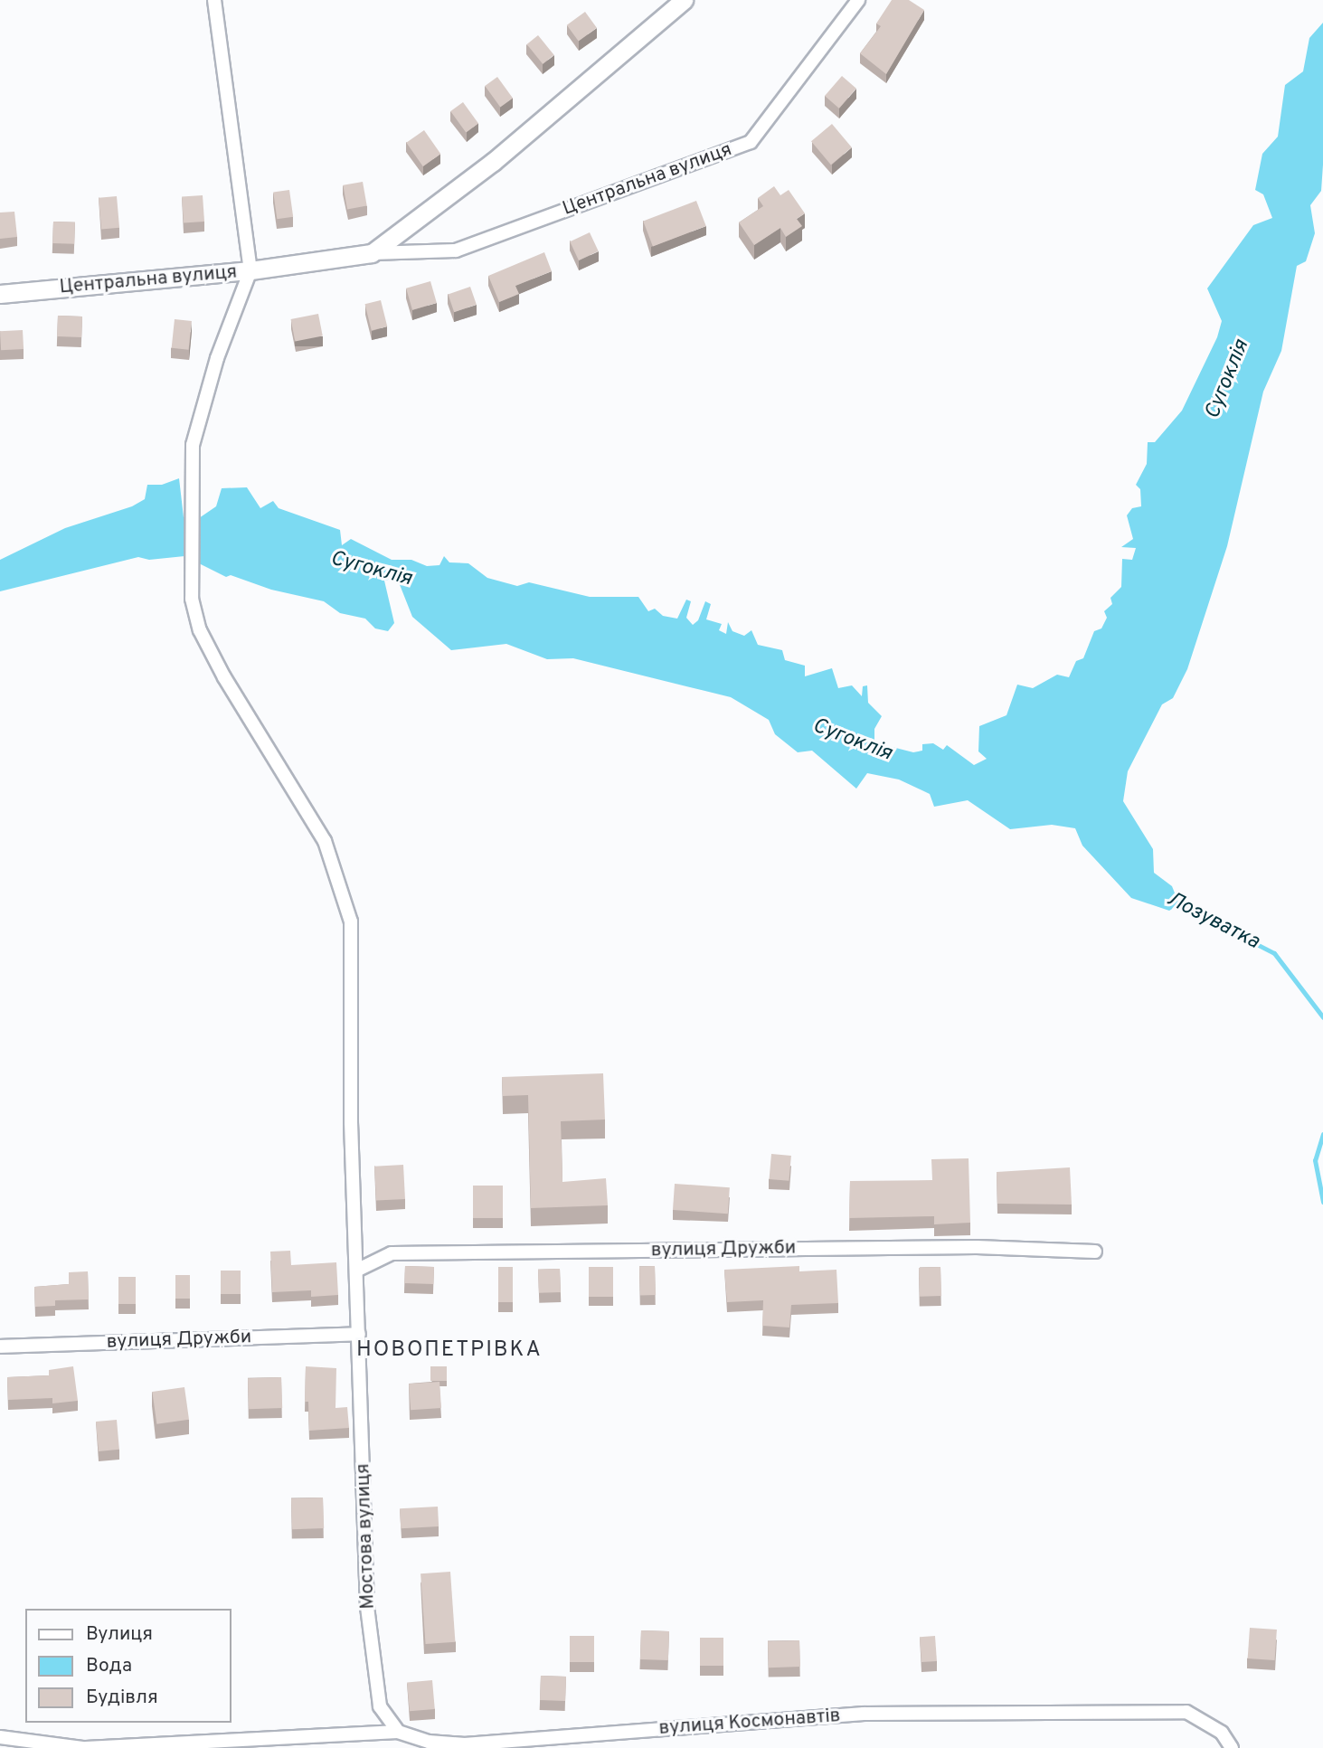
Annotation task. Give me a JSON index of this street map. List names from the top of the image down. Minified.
{"streets":{"street":["Центральна вулиця","вулиця Дружби","Мостова вулиця","вулиця Космонавтів"]},"crossings":[["Центральна вулиця","Мостова вулиця"],["вулиця Дружби","Мостова вулиця"],["Мостова вулиця","вулиця Космонавтів"]],"districts":["НОВОПЕТРІВКА"],"water":["Сугоклія","Лозуватка"],"legend":["Вулиця","Вода","Будівля"]}
